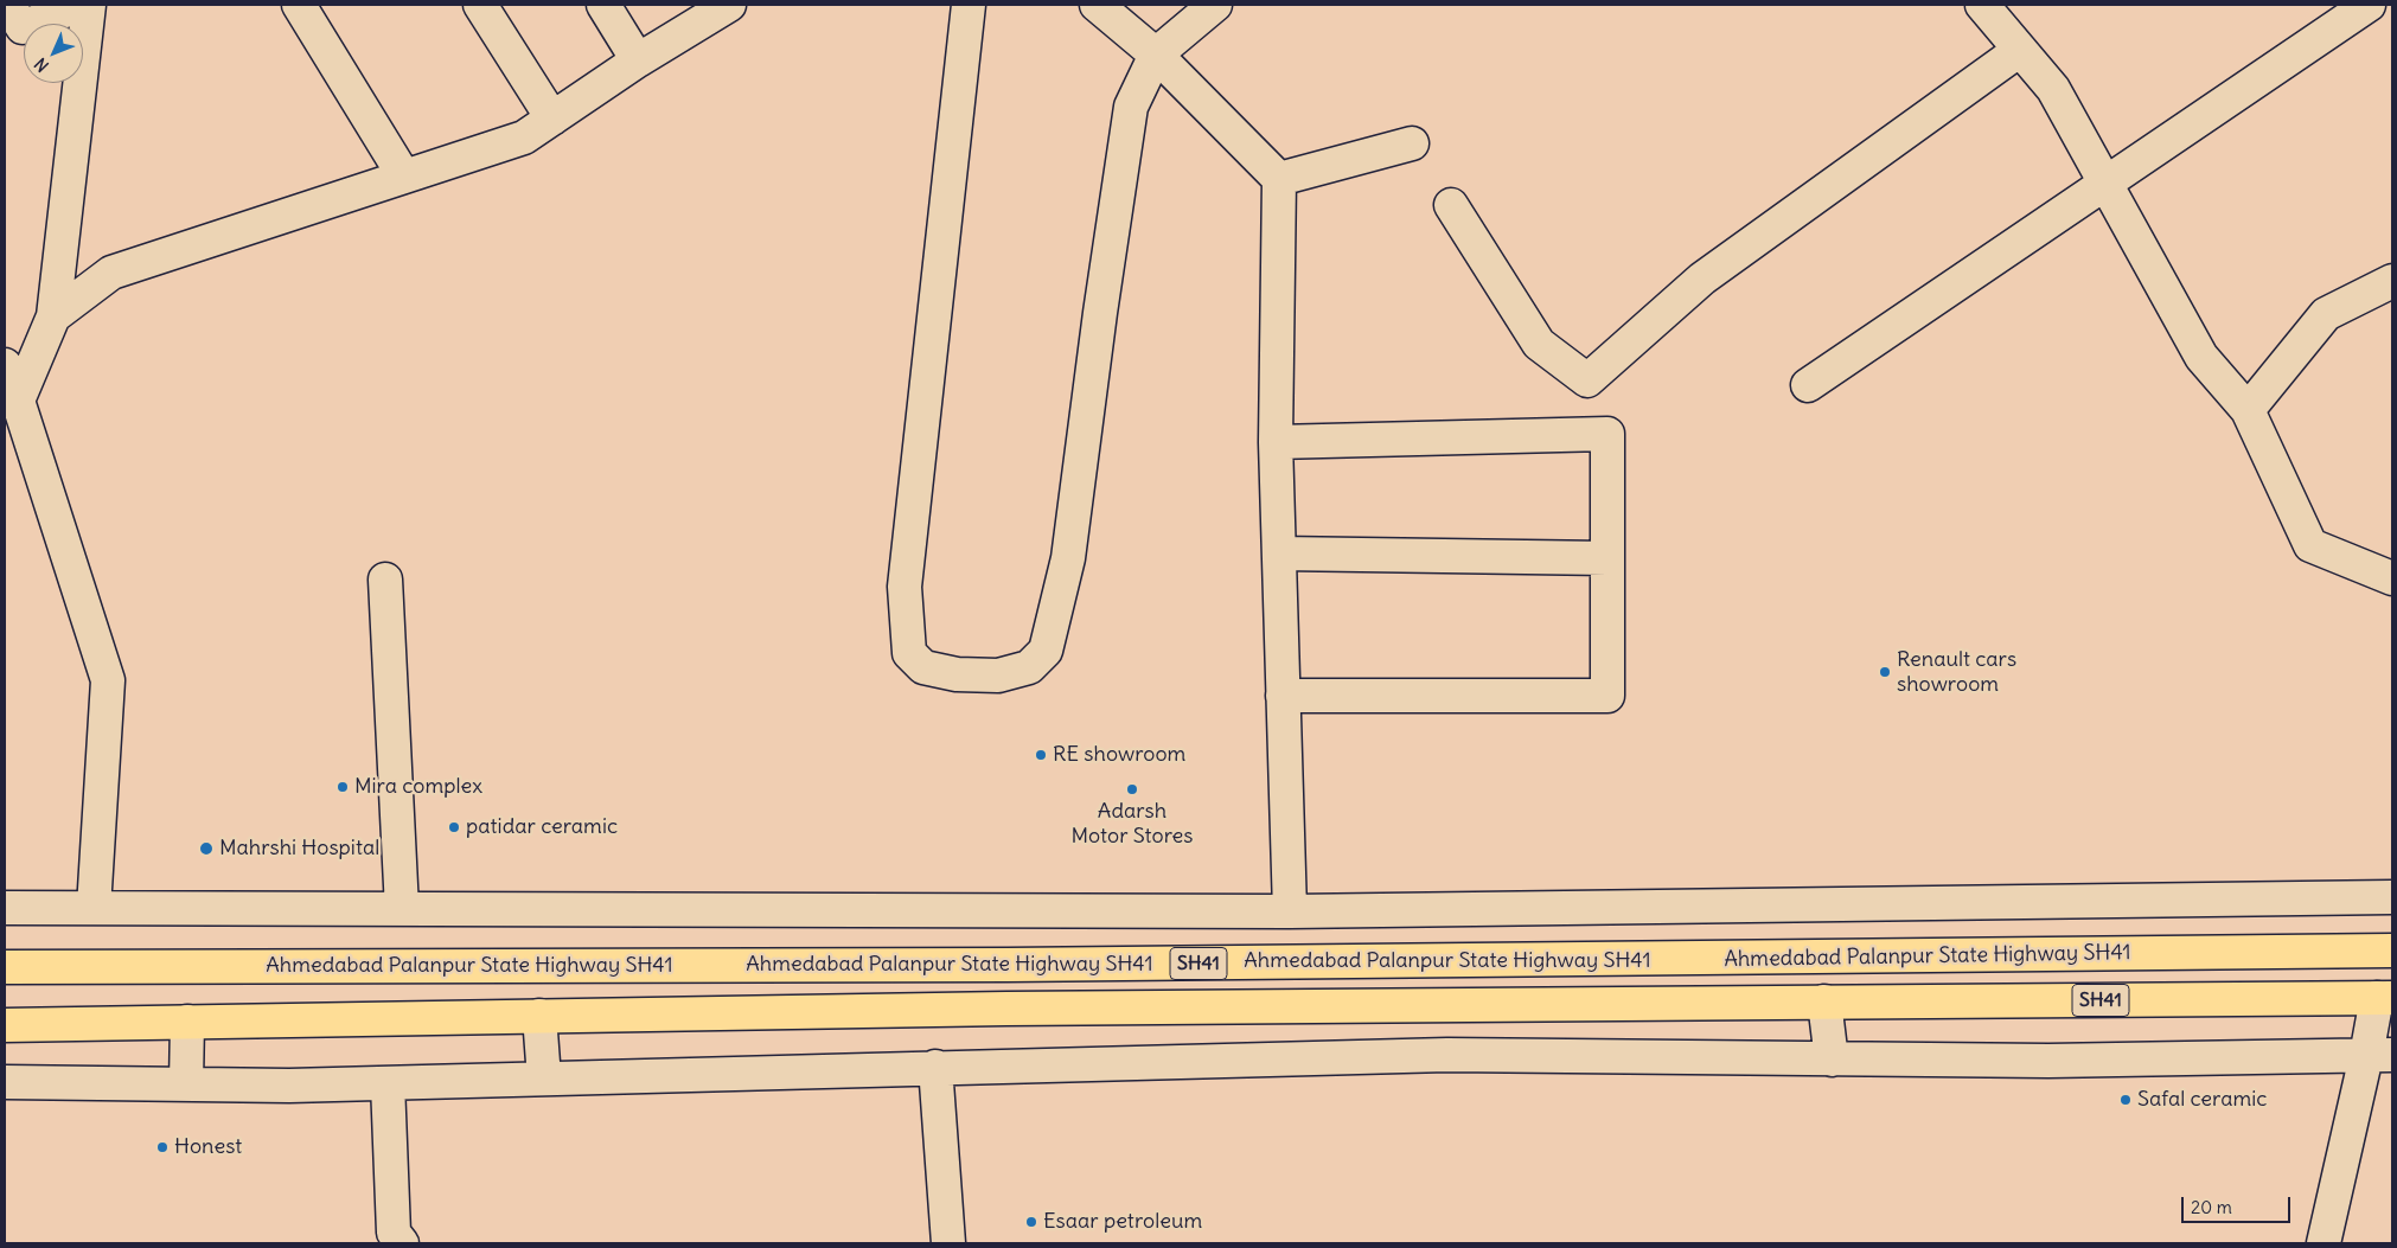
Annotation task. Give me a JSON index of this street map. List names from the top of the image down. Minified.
{"streets":{"main road":["Ahmedabad Palanpur State Highway SH41","SH41"]},"places":["Renault cars showroom","RE showroom","Mira complex","Adarsh Motor Stores","patidar ceramic","Mahrshi Hospital","Safal ceramic","Honest","Esaar petroleum"],"scale_bar":"20 m","north":"bottom left"}
